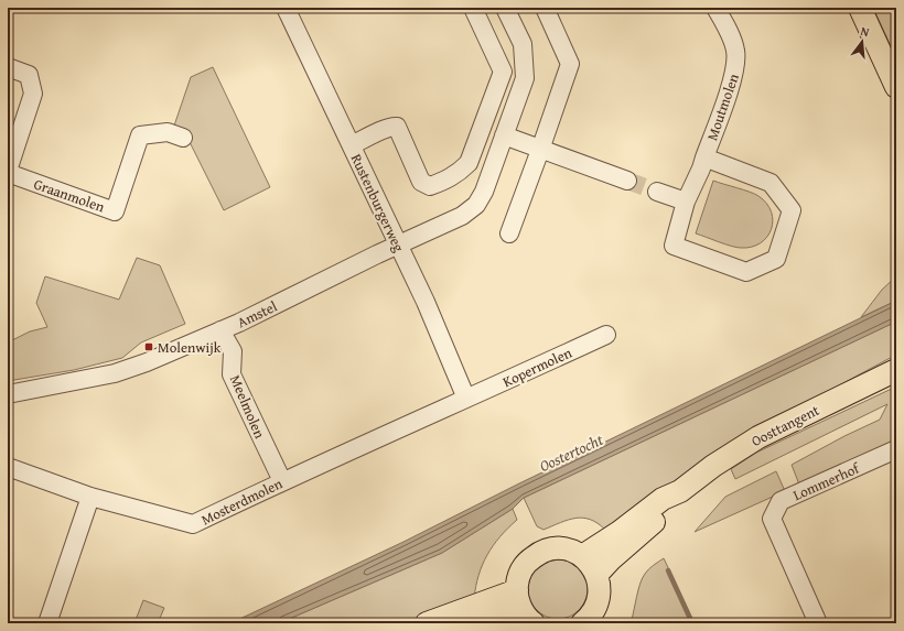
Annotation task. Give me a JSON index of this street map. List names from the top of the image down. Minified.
{"streets":{"main road":["Oosttangent"],"street":["Moutmolen","Graanmolen","Rustenburgerweg","Amstel","Kopermolen","Meelmolen","Lommerhof","Mosterdmolen"]},"crossings":[["Rustenburgerweg","Amstel"],["Rustenburgerweg","Kopermolen"],["Rustenburgerweg","Mosterdmolen"],["Amstel","Meelmolen"],["Kopermolen","Mosterdmolen"],["Meelmolen","Mosterdmolen"]],"water":["Oostertocht"],"places":{"transit":["Molenwijk"]},"north":"top"}
